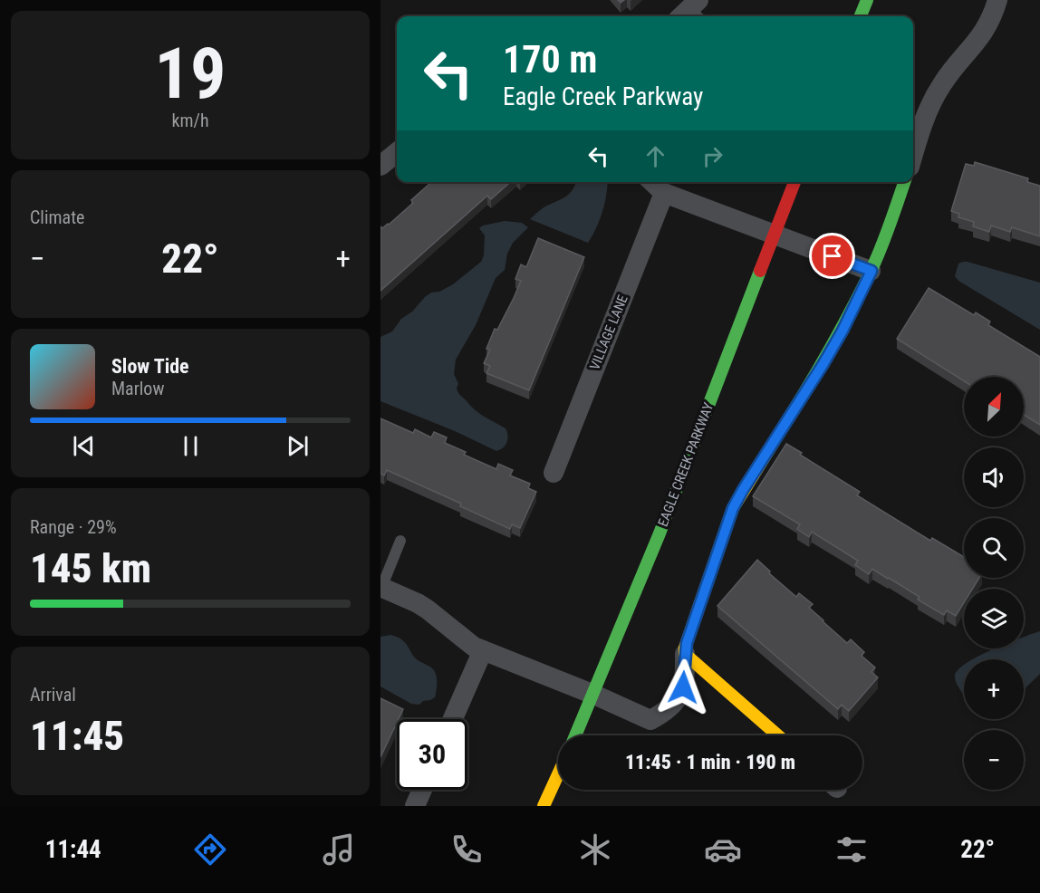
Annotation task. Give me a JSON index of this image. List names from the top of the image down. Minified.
{"streets":{"main road":["EAGLE CREEK PARKWAY"],"street":["VILLAGE LANE"]},"north":"top right","page":{"tile":[["19","km/h"],"Climate",["Range · 29%","145 km"],["Arrival","11:45"]],"turn":["170 m","Eagle Creek Parkway"],"heat":["−","22°","+"],"song":["Slow Tide","Marlow"],"map_buttons":["+","−"],"limit":"30","trip":"11:45 · 1 min · 190 m","tabs":["11:44","22°"]}}
